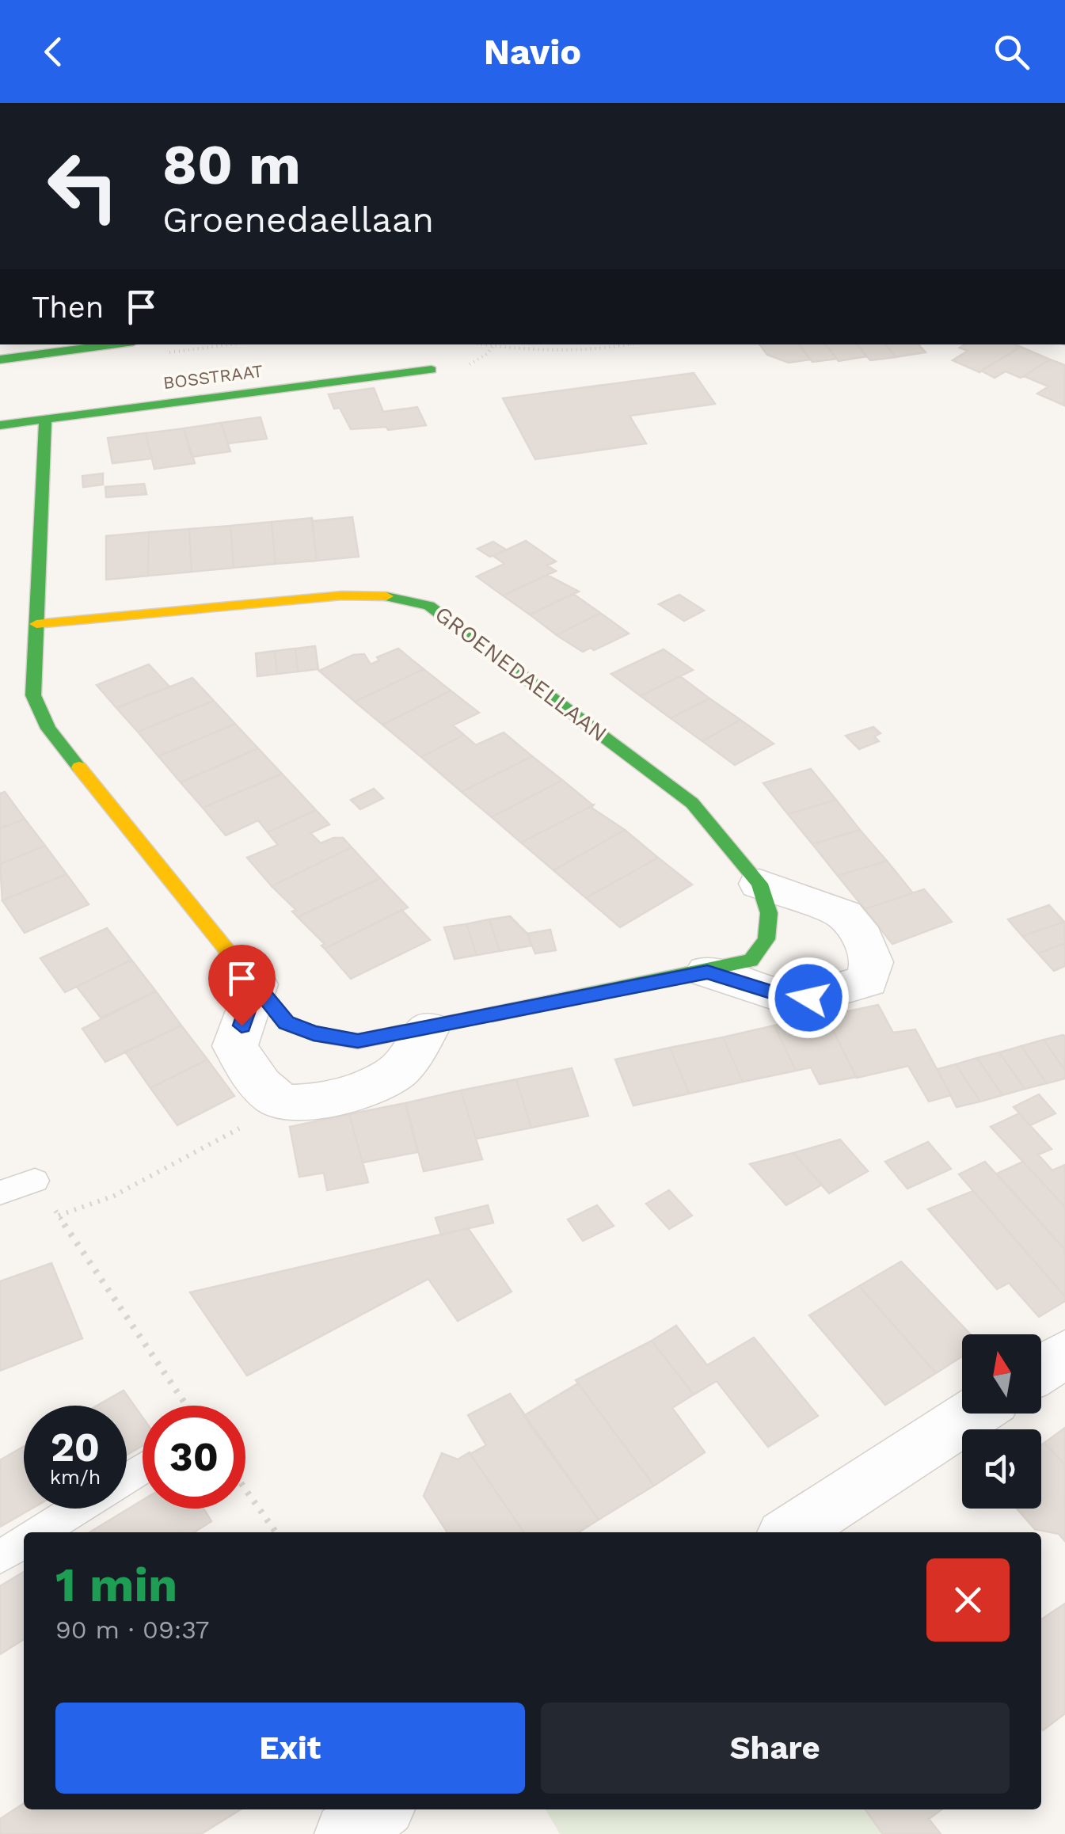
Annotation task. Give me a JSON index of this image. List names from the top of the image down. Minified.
{"streets":{"street":["BOSSTRAAT","GROENEDAELLAAN"]},"crossings":[["BOSSTRAAT","GROENEDAELLAAN"]],"north":"top","page":{"header":"Navio","turn":["80 m","Groenedaellaan"],"then":"Then","speed":"20 km/h","limit":"30","heading":["1 min","90 m · 09:37"],"buttons":["Exit","Share"]}}
